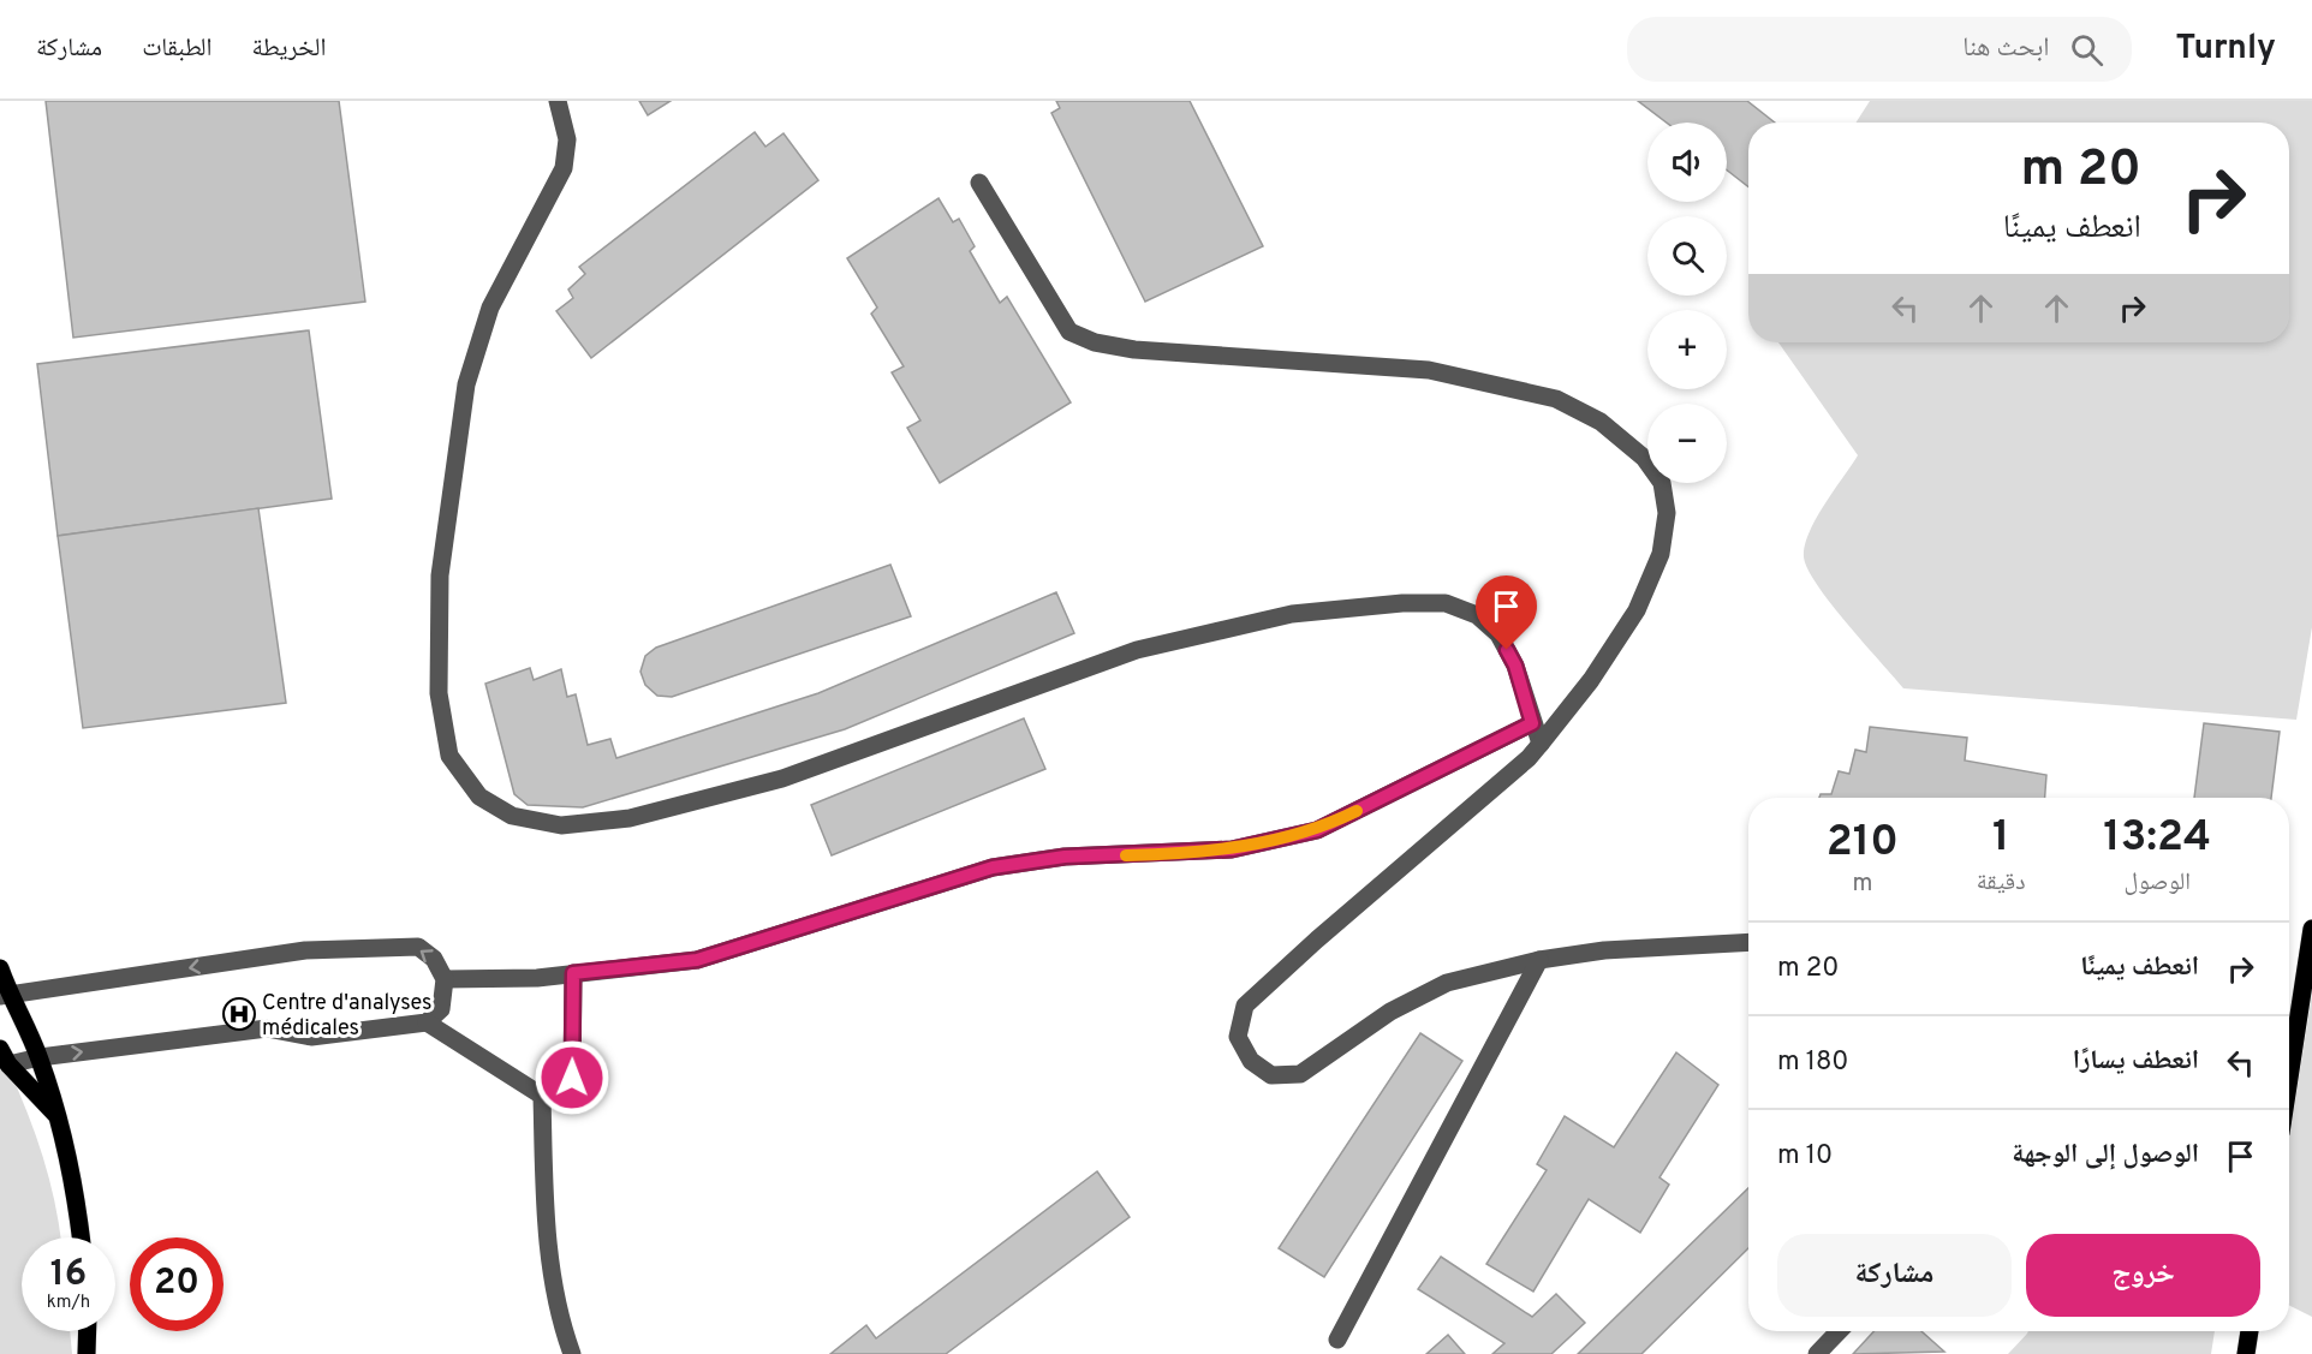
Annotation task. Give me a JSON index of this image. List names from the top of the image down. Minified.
{"places":{"hospital":["Centre d'analyses médicales"]},"page":{"header":"Turnly","search":"ابحث هنا","nav":["الخريطة","الطبقات","مشاركة"],"map_buttons":["+","−"],"turn":["20 m","انعطف يمينًا"],"eta":["13:24","الوصول","1","دقيقة","210","m"],"list":[{"name":"انعطف يمينًا","value":"20 m"},{"name":"انعطف يسارًا","value":"180 m"},{"name":"الوصول إلى الوجهة","value":"10 m"}],"buttons":["خروج","مشاركة"],"speed":"16 km/h","limit":"20"}}
